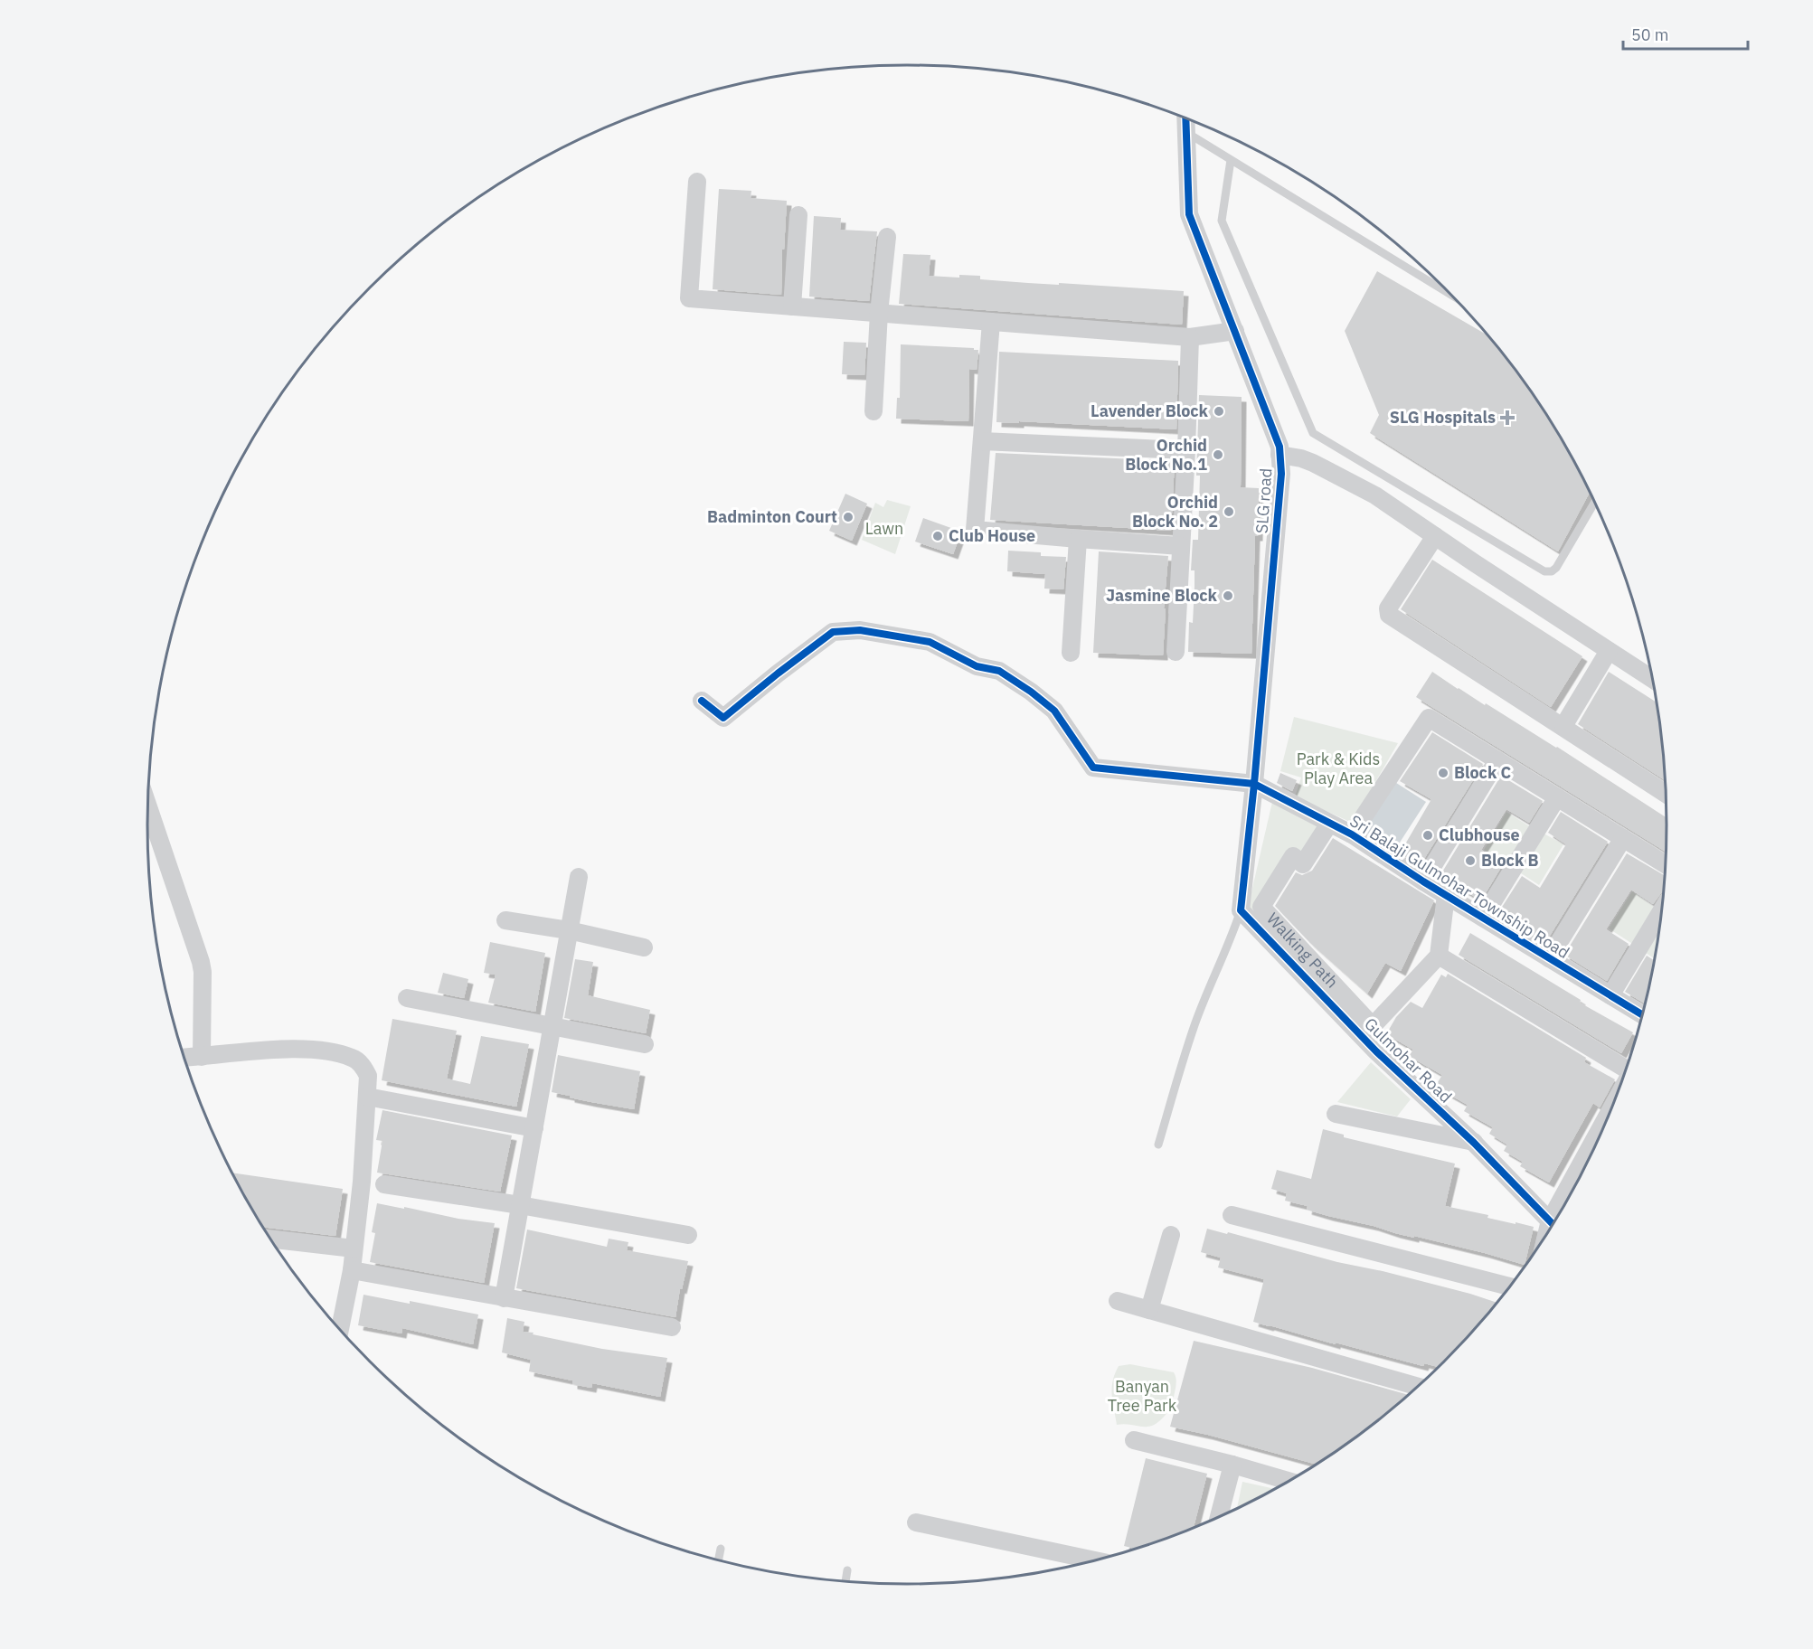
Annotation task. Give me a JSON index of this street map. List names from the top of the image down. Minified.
{"streets":{"street":["SLG road","Sri Balaji Gulmohar Township Road","Walking Path","Gulmohar Road"]},"crossings":[["SLG road","Sri Balaji Gulmohar Township Road"],["SLG road","Gulmohar Road"],["Sri Balaji Gulmohar Township Road","Walking Path"],["Walking Path","Gulmohar Road"]],"parks":["Lawn","Park & Kids Play Area","Banyan Tree Park"],"places":{"other":["Lavender Block","Orchid Block No.1","Orchid Block No. 2","Badminton Court","Club House","Jasmine Block","Block C","Clubhouse","Block B"],"health":["SLG Hospitals"]},"scale_bar":"50 m"}
